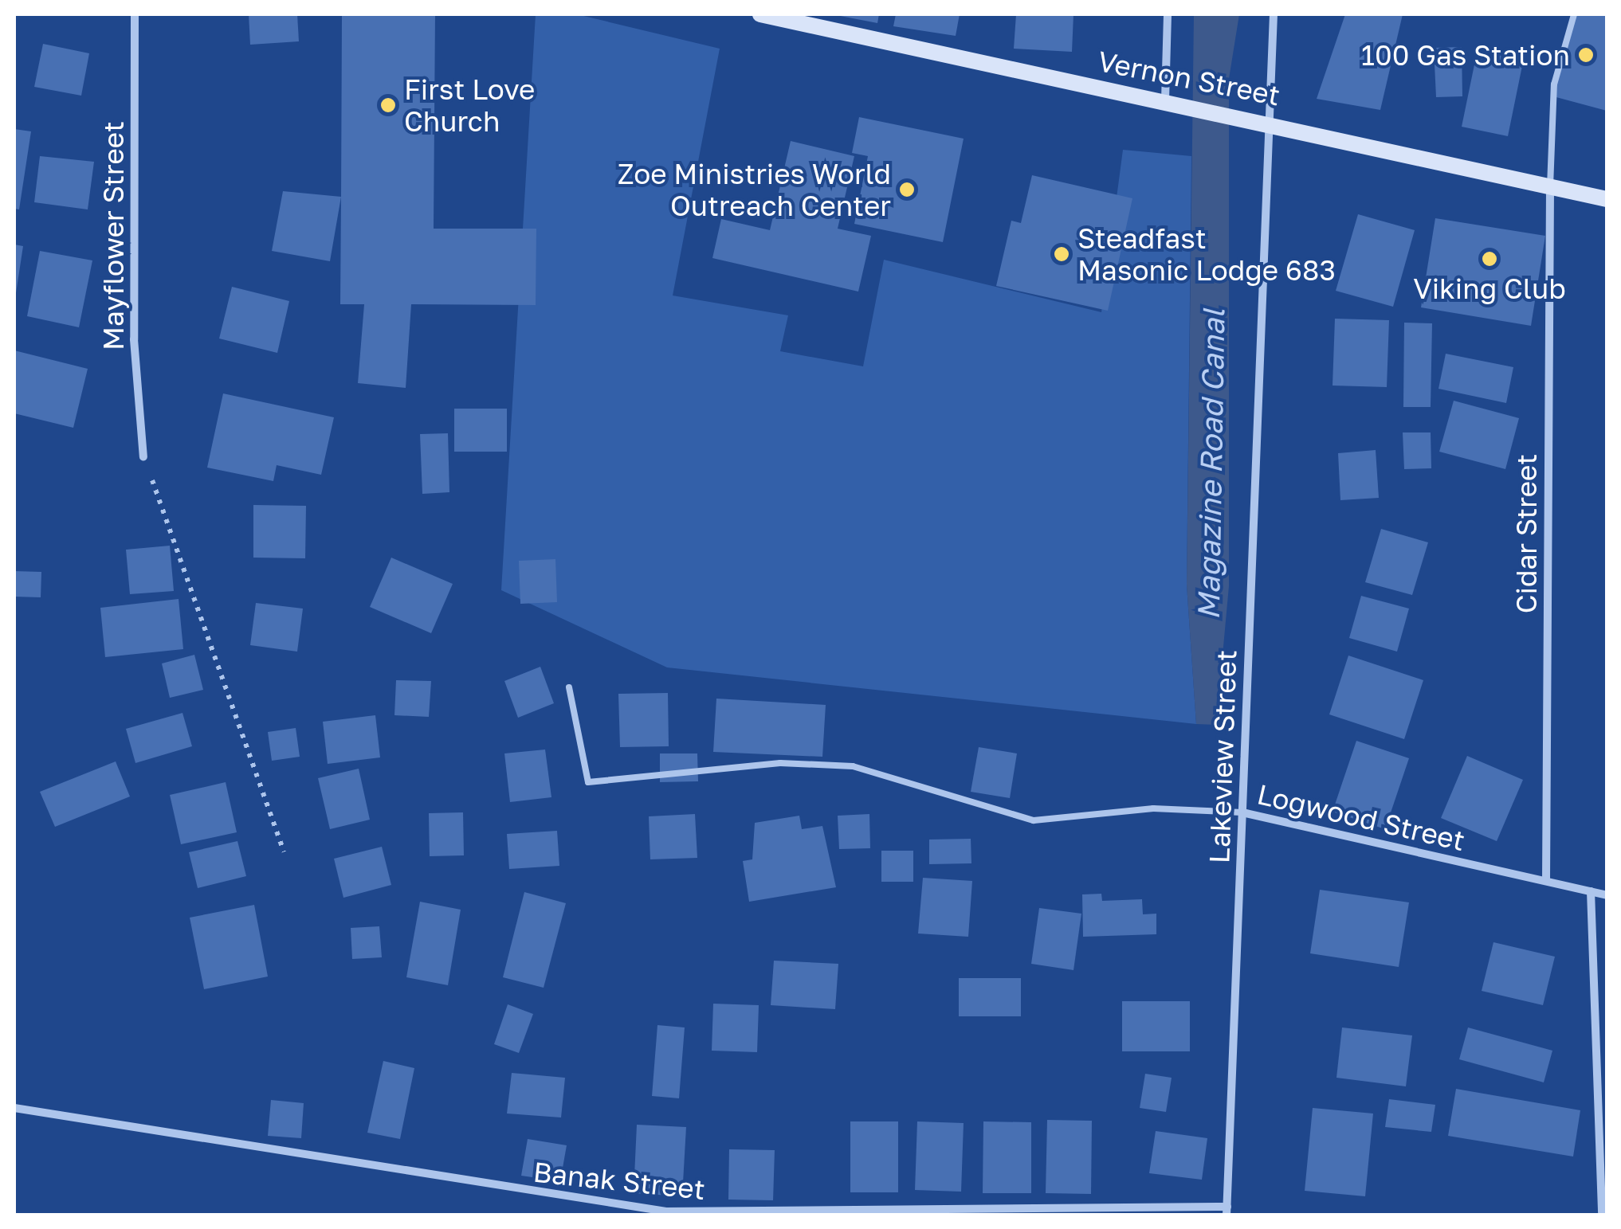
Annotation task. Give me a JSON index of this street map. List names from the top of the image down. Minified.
{"streets":{"main road":["Vernon Street"],"street":["Mayflower Street","Cidar Street","Lakeview Street","Logwood Street","Banak Street"]},"crossings":[["Vernon Street","Cidar Street"],["Vernon Street","Lakeview Street"],["Cidar Street","Logwood Street"],["Lakeview Street","Logwood Street"],["Lakeview Street","Banak Street"]],"water":["Magazine Road Canal"],"places":["100 Gas Station","First Love Church","Zoe Ministries World Outreach Center","Steadfast Masonic Lodge 683","Viking Club"]}
